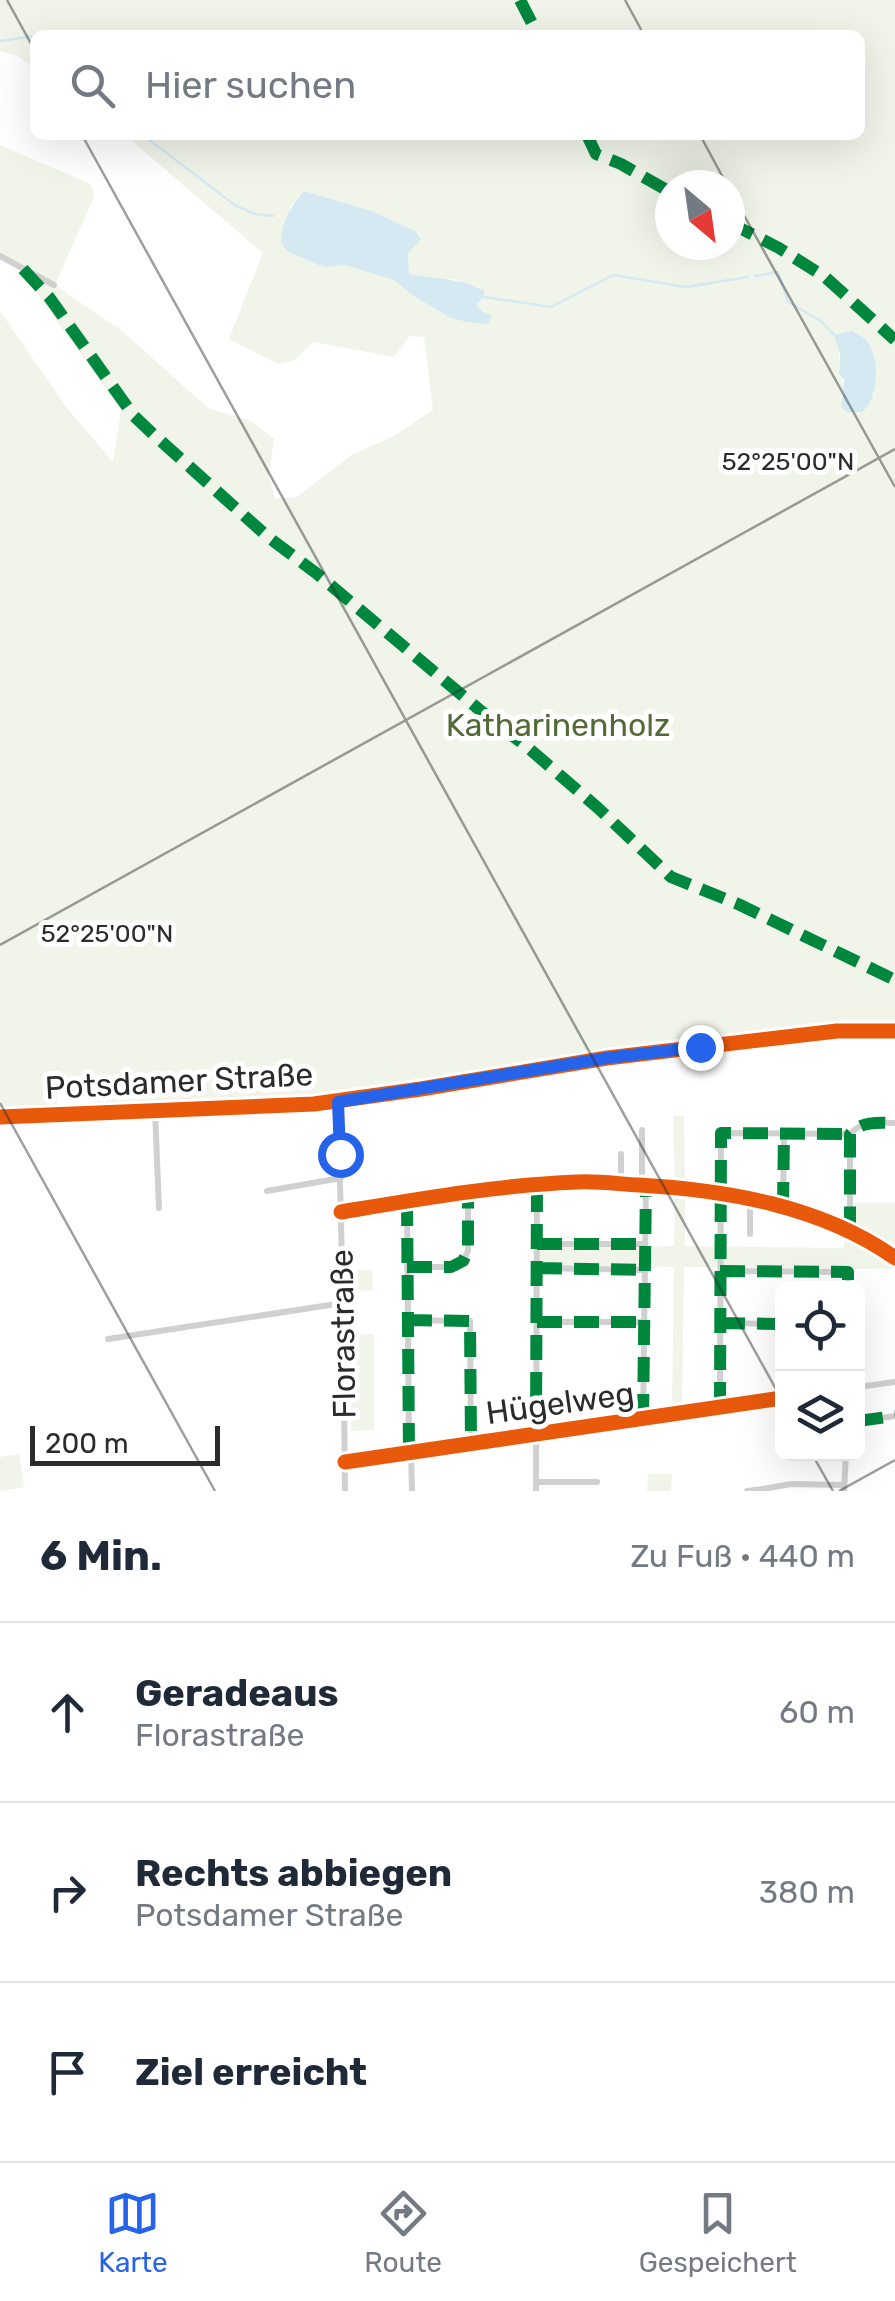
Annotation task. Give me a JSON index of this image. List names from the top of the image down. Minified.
{"streets":{"main road":["Potsdamer Straße"],"street":["Florastraße","Hügelweg"]},"crossings":[["Potsdamer Straße","Florastraße"],["Florastraße","Hügelweg"]],"parks":["Katharinenholz"],"scale_bar":"200 m","north":"bottom right","page":{"search":"Hier suchen","scale":"200 m","heading":["6 Min.","Zu Fuß · 440 m"],"list":[["Geradeaus","Florastraße","60 m"],["Rechts abbiegen","Potsdamer Straße","380 m"],"Ziel erreicht"],"nav":["Karte","Route","Gespeichert"]},"coordinates":["52°25'00\"N"]}
